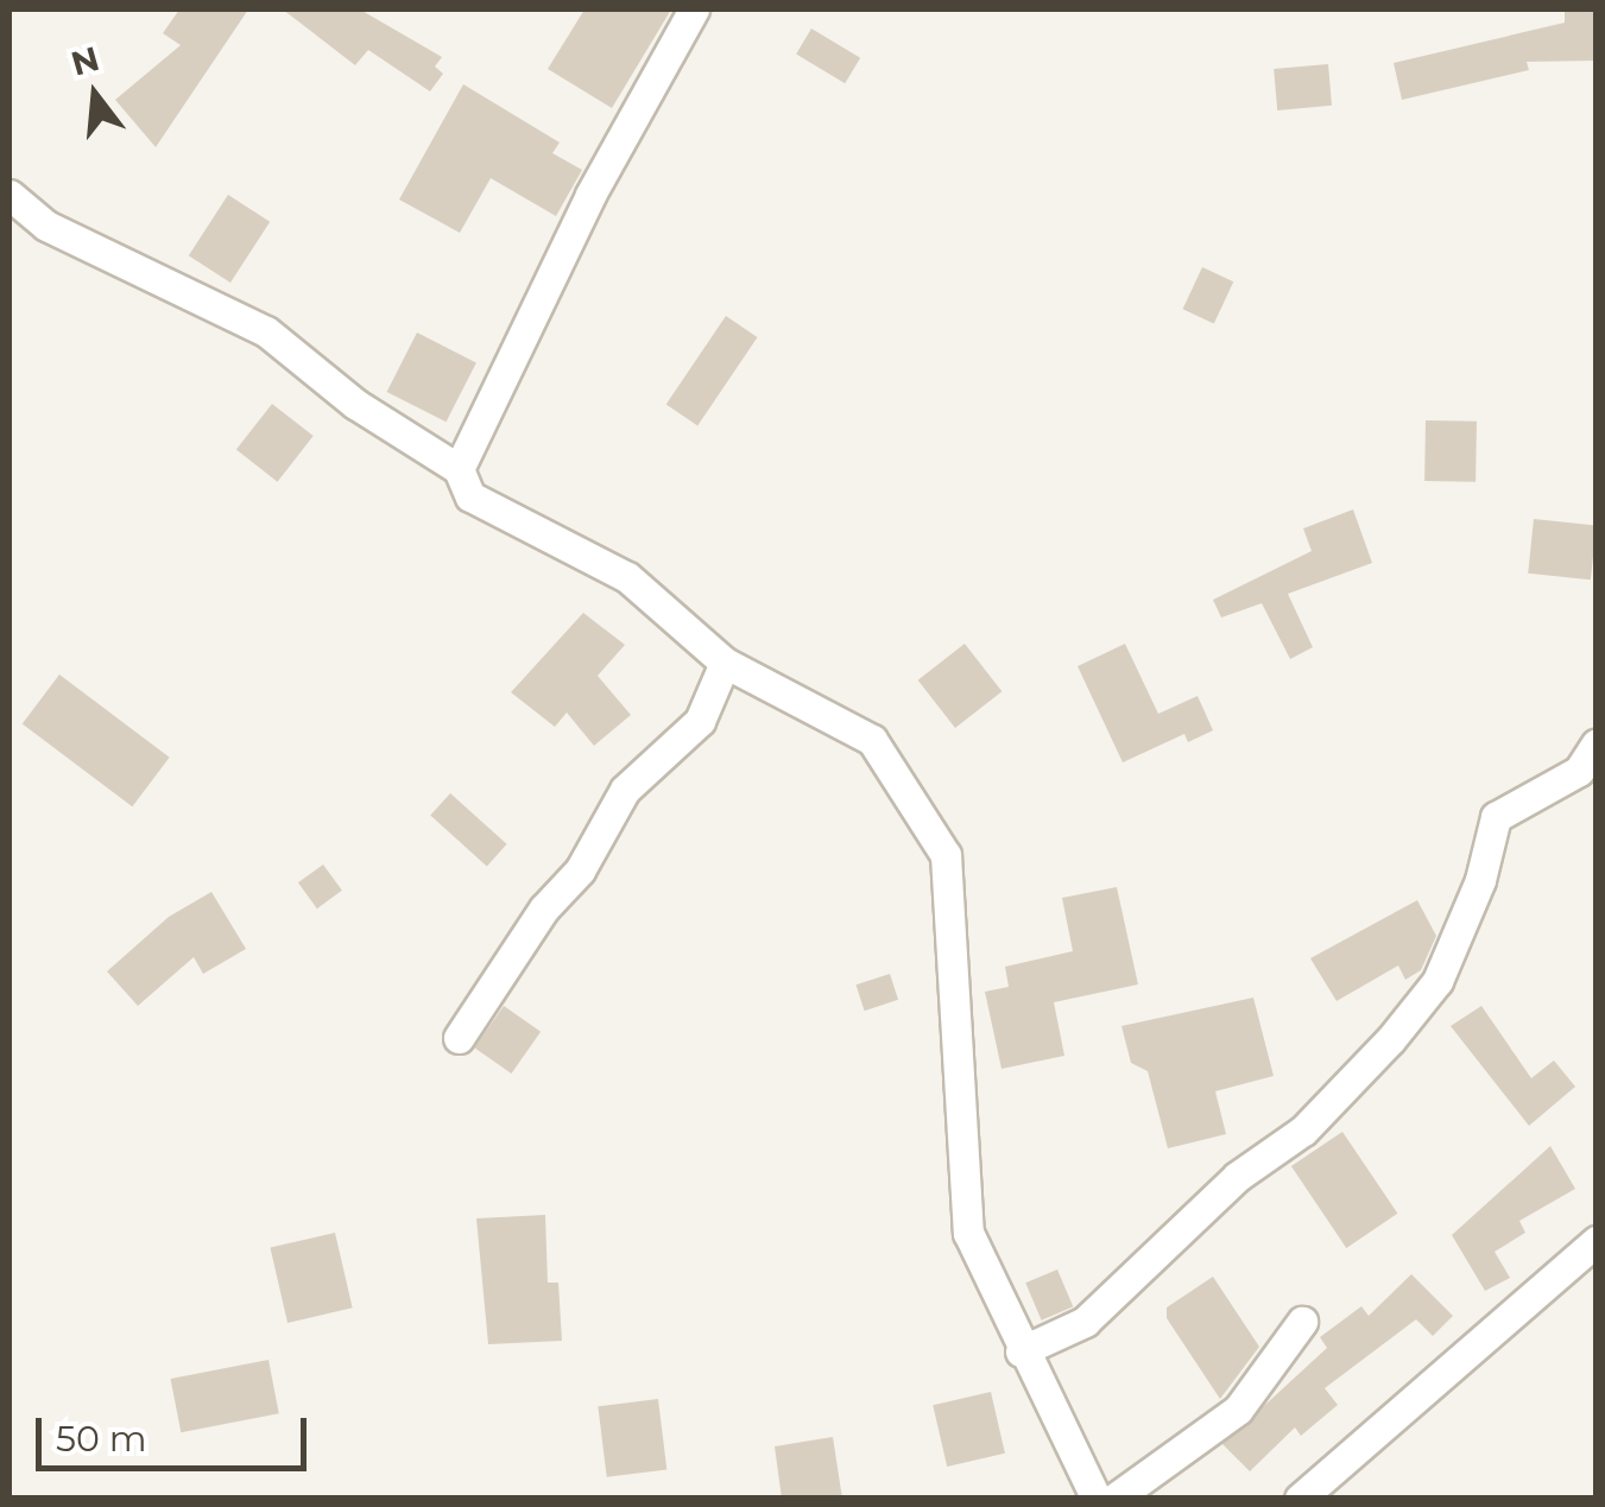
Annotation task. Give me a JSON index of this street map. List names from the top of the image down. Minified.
{"scale_bar":"50 m","north":"top"}
